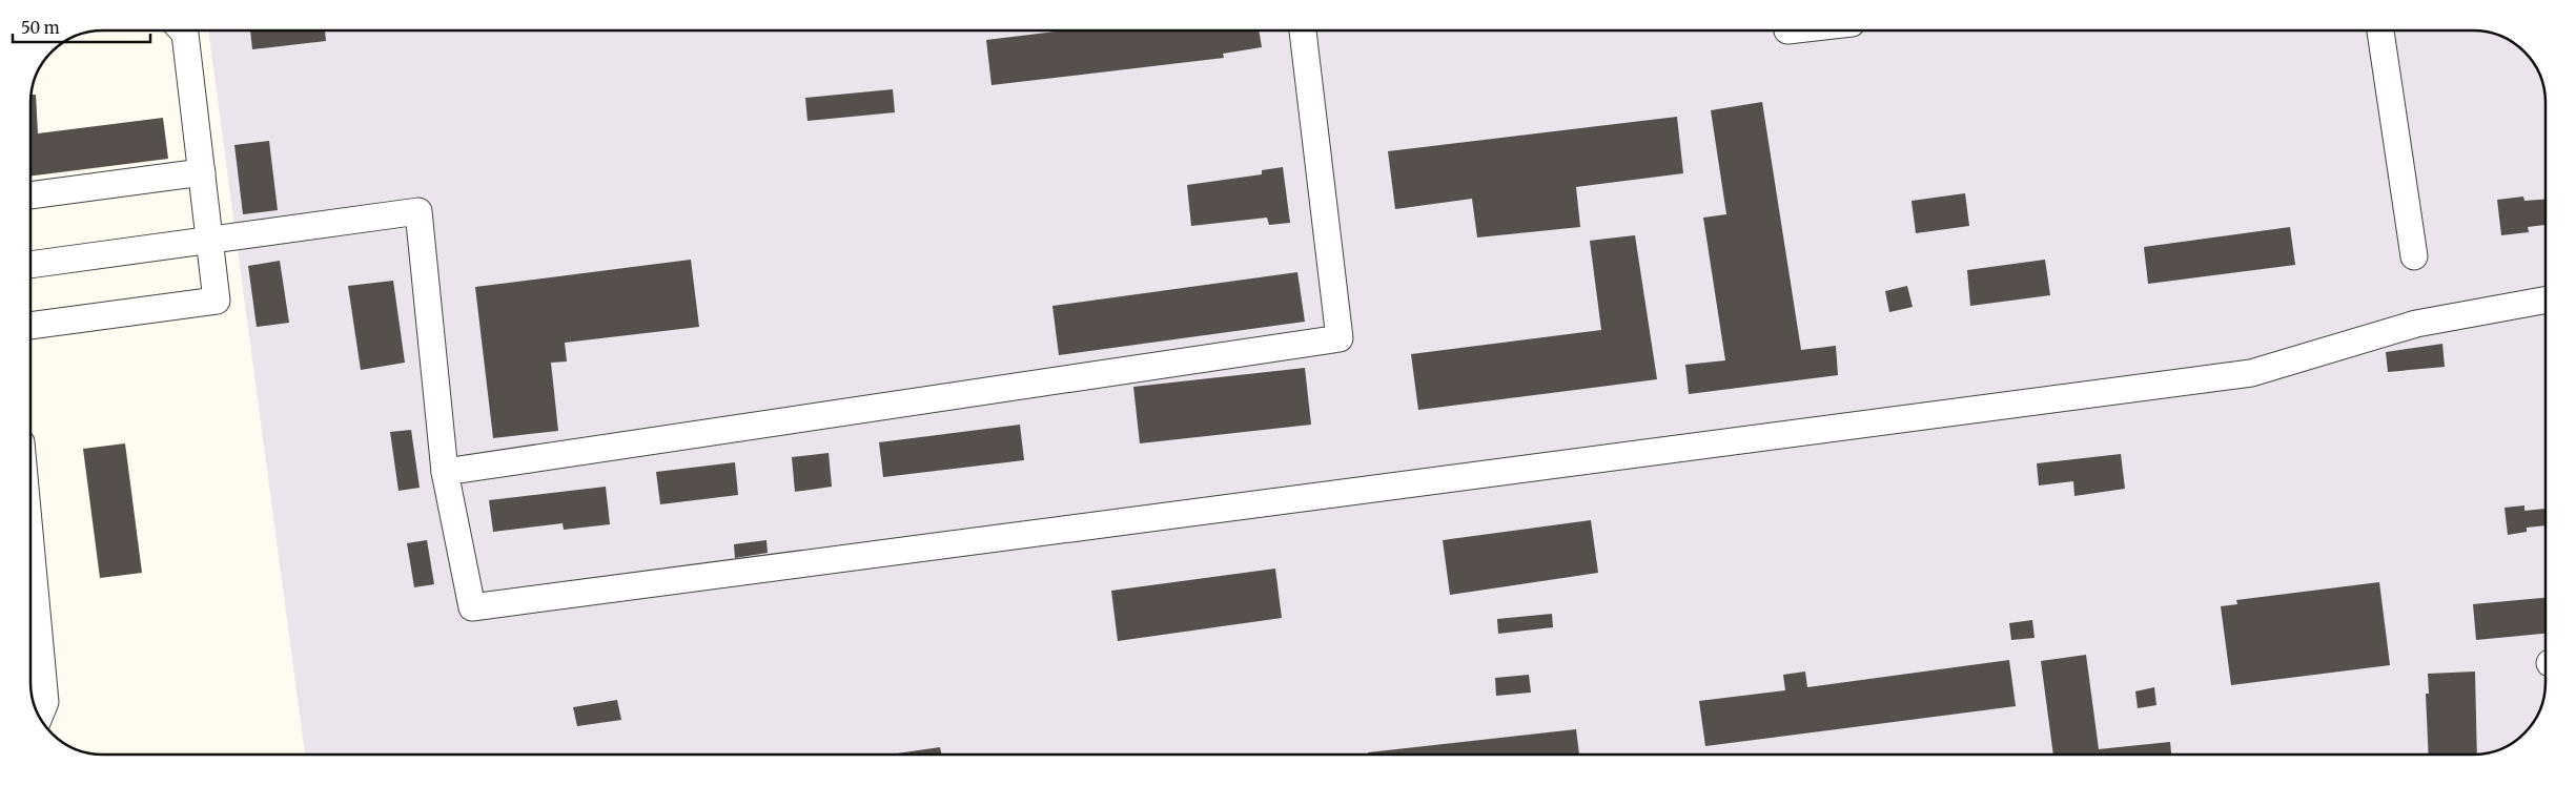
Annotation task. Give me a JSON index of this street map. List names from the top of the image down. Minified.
{"scale_bar":"50 m"}
